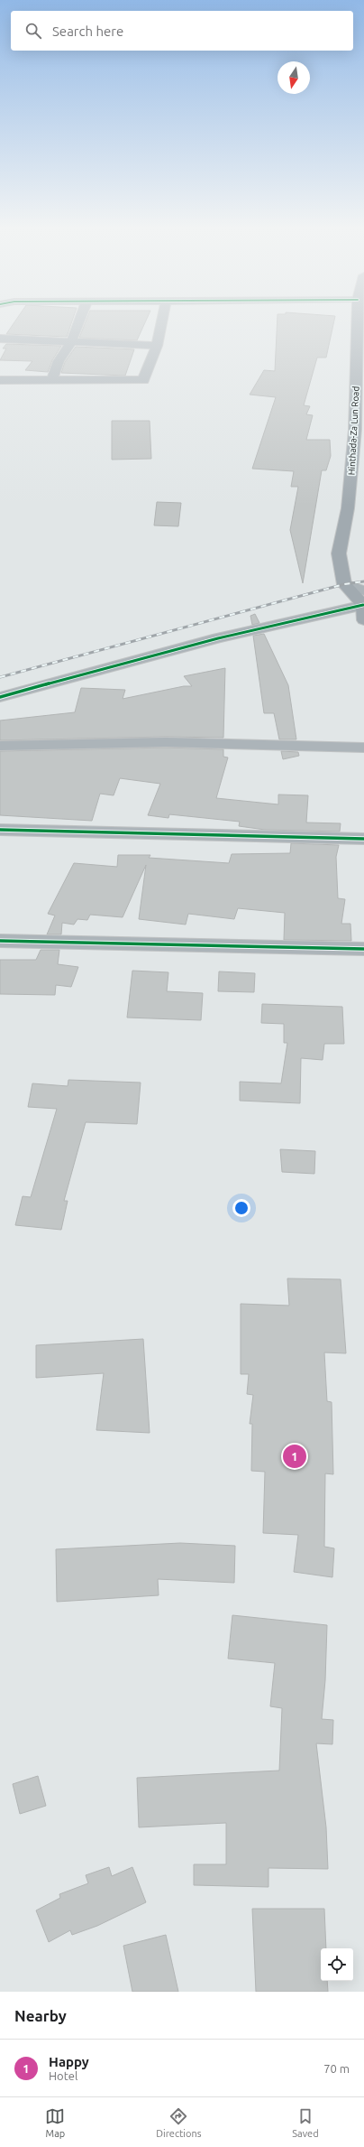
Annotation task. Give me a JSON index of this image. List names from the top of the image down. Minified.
{"streets":{"main road":["Hinthada-Za Lun Road"]},"north":"bottom","page":{"search":"Search here","pins":"1","heading":"Nearby","list":[{"mark":"1","name":"Happy","note":"Hotel","value":"70 m"}],"nav":["Map","Directions","Saved"]}}
